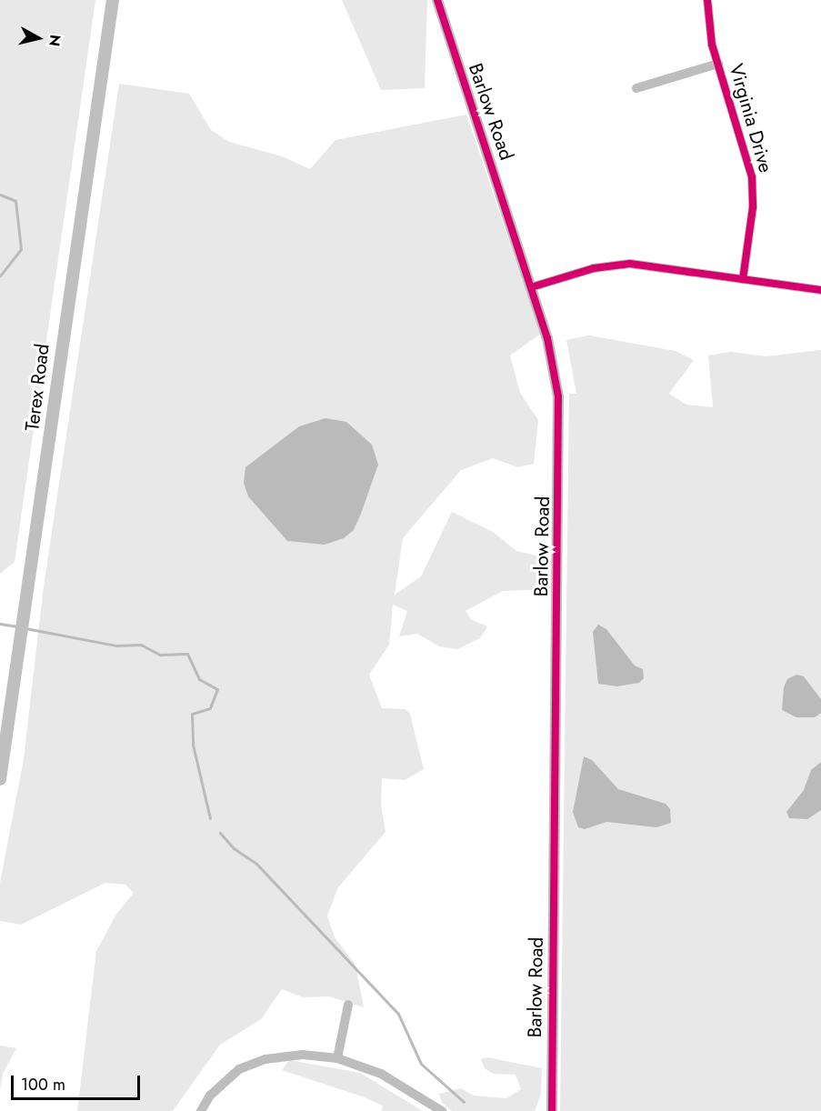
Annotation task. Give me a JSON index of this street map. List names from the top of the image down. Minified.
{"streets":{"main road":["Terex Road"],"street":["Barlow Road","Virginia Drive"]},"scale_bar":"100 m","north":"right"}
